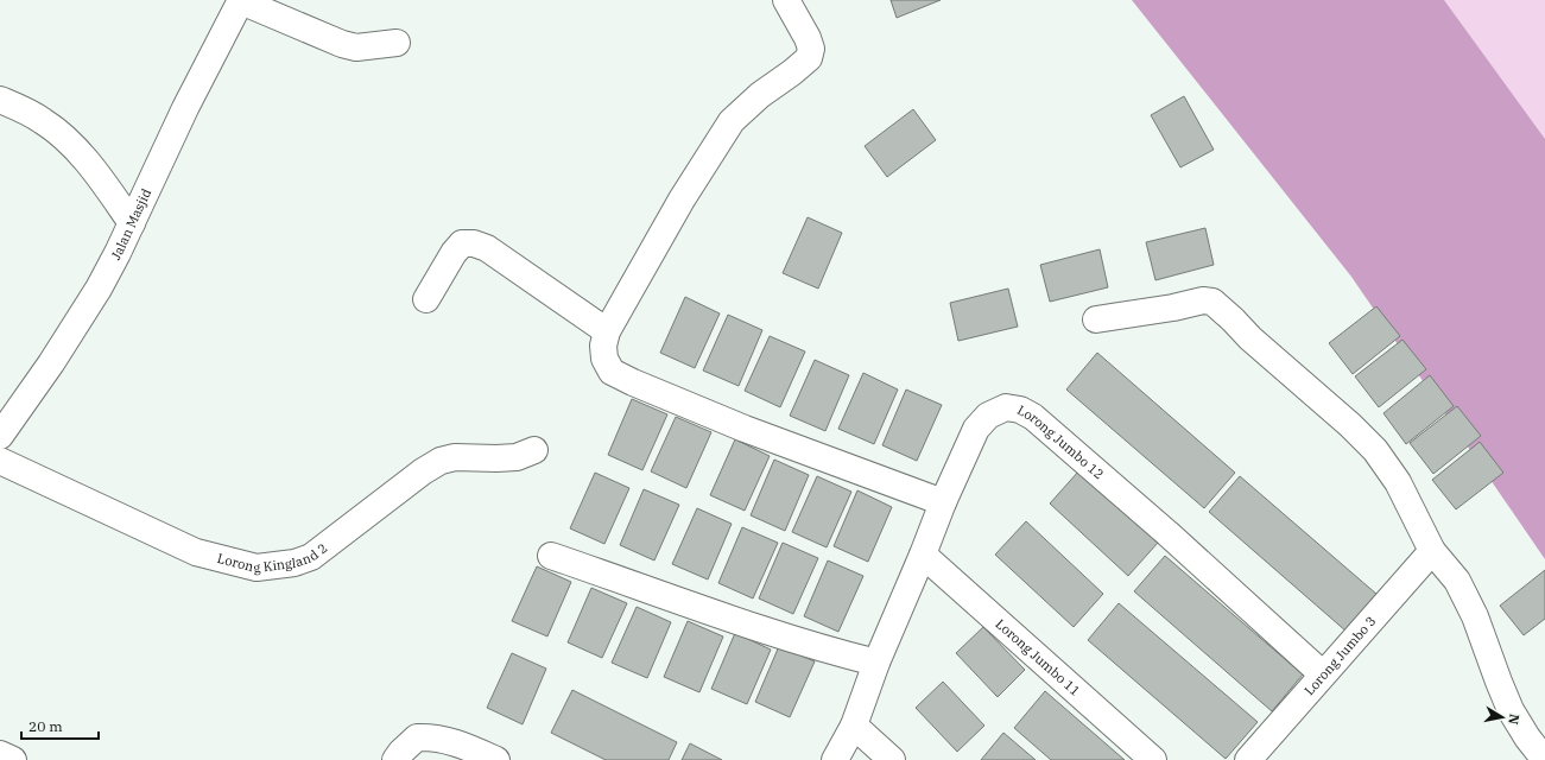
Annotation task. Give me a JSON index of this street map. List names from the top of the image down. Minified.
{"streets":{"street":["Jalan Masjid","Lorong Jumbo 12","Lorong Kingland 2","Lorong Jumbo 3","Lorong Jumbo 11"]},"crossings":[["Lorong Jumbo 12","Lorong Jumbo 3"],["Lorong Jumbo 12","Lorong Jumbo 11"]],"scale_bar":"20 m","north":"right"}
